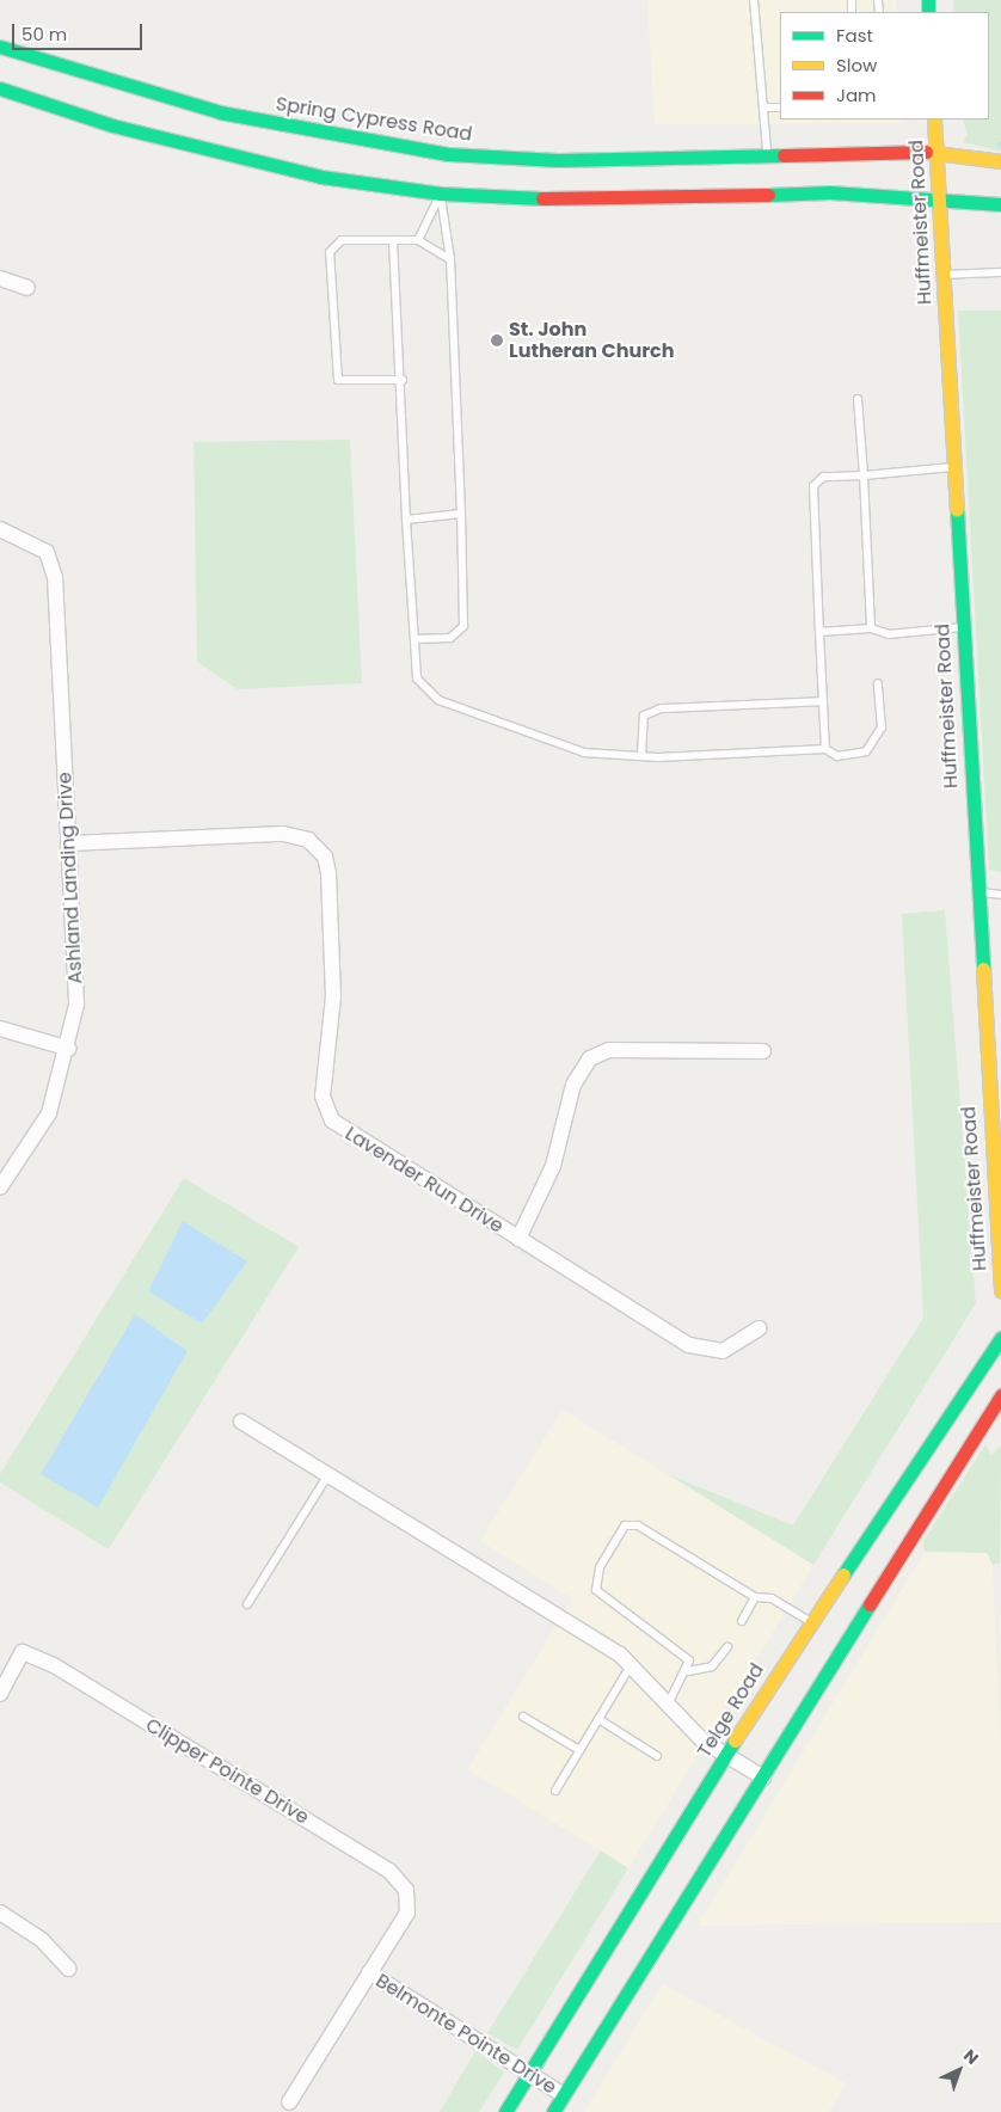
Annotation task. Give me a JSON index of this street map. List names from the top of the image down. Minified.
{"streets":{"main road":["Spring Cypress Road","Huffmeister Road","Telge Road"],"street":["Ashland Landing Drive","Lavender Run Drive","Clipper Pointe Drive","Belmonte Pointe Drive"]},"crossings":[["Spring Cypress Road","Huffmeister Road"],["Ashland Landing Drive","Lavender Run Drive"],["Telge Road","Belmonte Pointe Drive"],["Clipper Pointe Drive","Belmonte Pointe Drive"]],"places":["St. John Lutheran Church"],"legend":["Fast","Slow","Jam"],"scale_bar":"50 m","north":"top right"}
